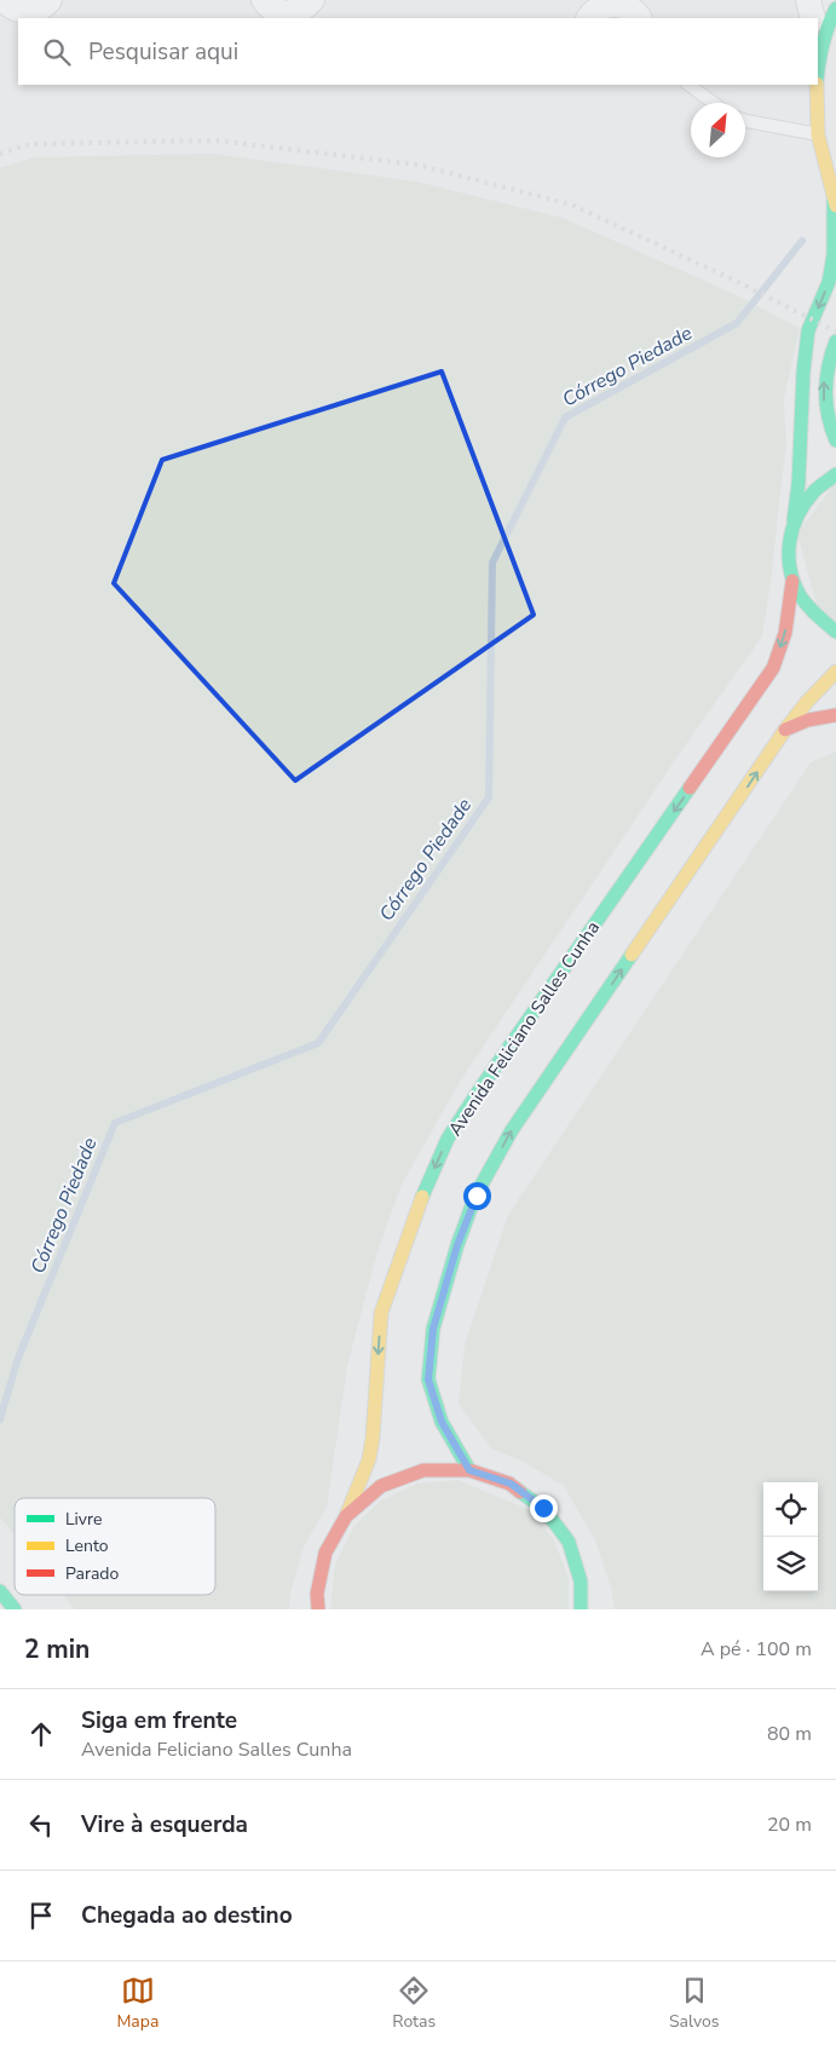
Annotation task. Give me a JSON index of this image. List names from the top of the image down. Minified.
{"streets":{"main road":["Avenida Feliciano Salles Cunha"]},"water":["Córrego Piedade"],"legend":["Livre","Lento","Parado"],"north":"top right","page":{"search":"Pesquisar aqui","heading":["2 min","A pé · 100 m"],"list":[["Siga em frente","Avenida Feliciano Salles Cunha","80 m"],["Vire à esquerda","20 m"],"Chegada ao destino"],"nav":["Mapa","Rotas","Salvos"]}}
